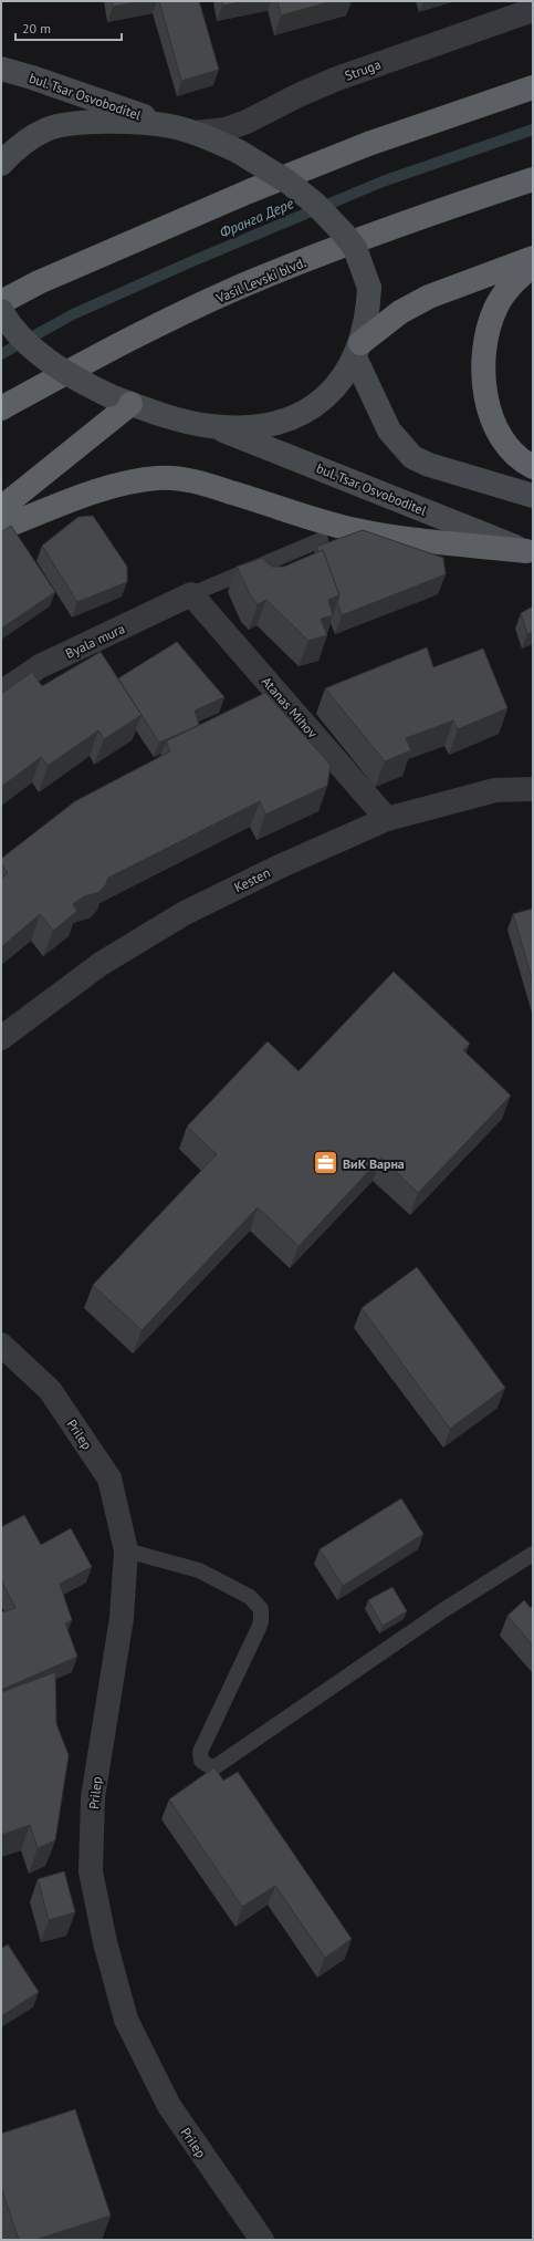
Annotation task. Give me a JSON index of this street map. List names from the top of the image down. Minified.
{"streets":{"highway":["Vasil Levski blvd."],"main road":["bul. Tsar Osvoboditel"],"street":["Struga","Byala mura","Atanas Mihov","Kesten","Prilep"]},"crossings":[["Byala mura","Atanas Mihov"],["Atanas Mihov","Kesten"]],"water":["Франга Дере"],"places":{"office":["ВиК Варна"]},"scale_bar":"20 m"}
